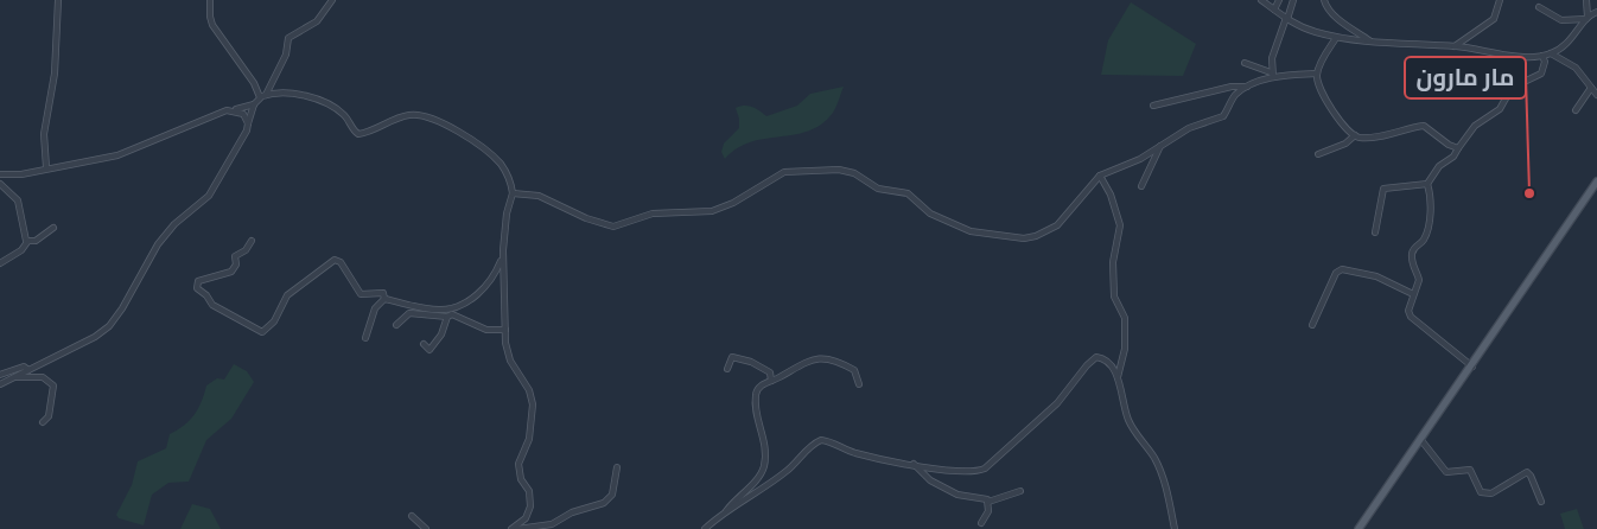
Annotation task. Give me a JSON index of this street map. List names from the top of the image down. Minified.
{"places":["مار مارون"]}
